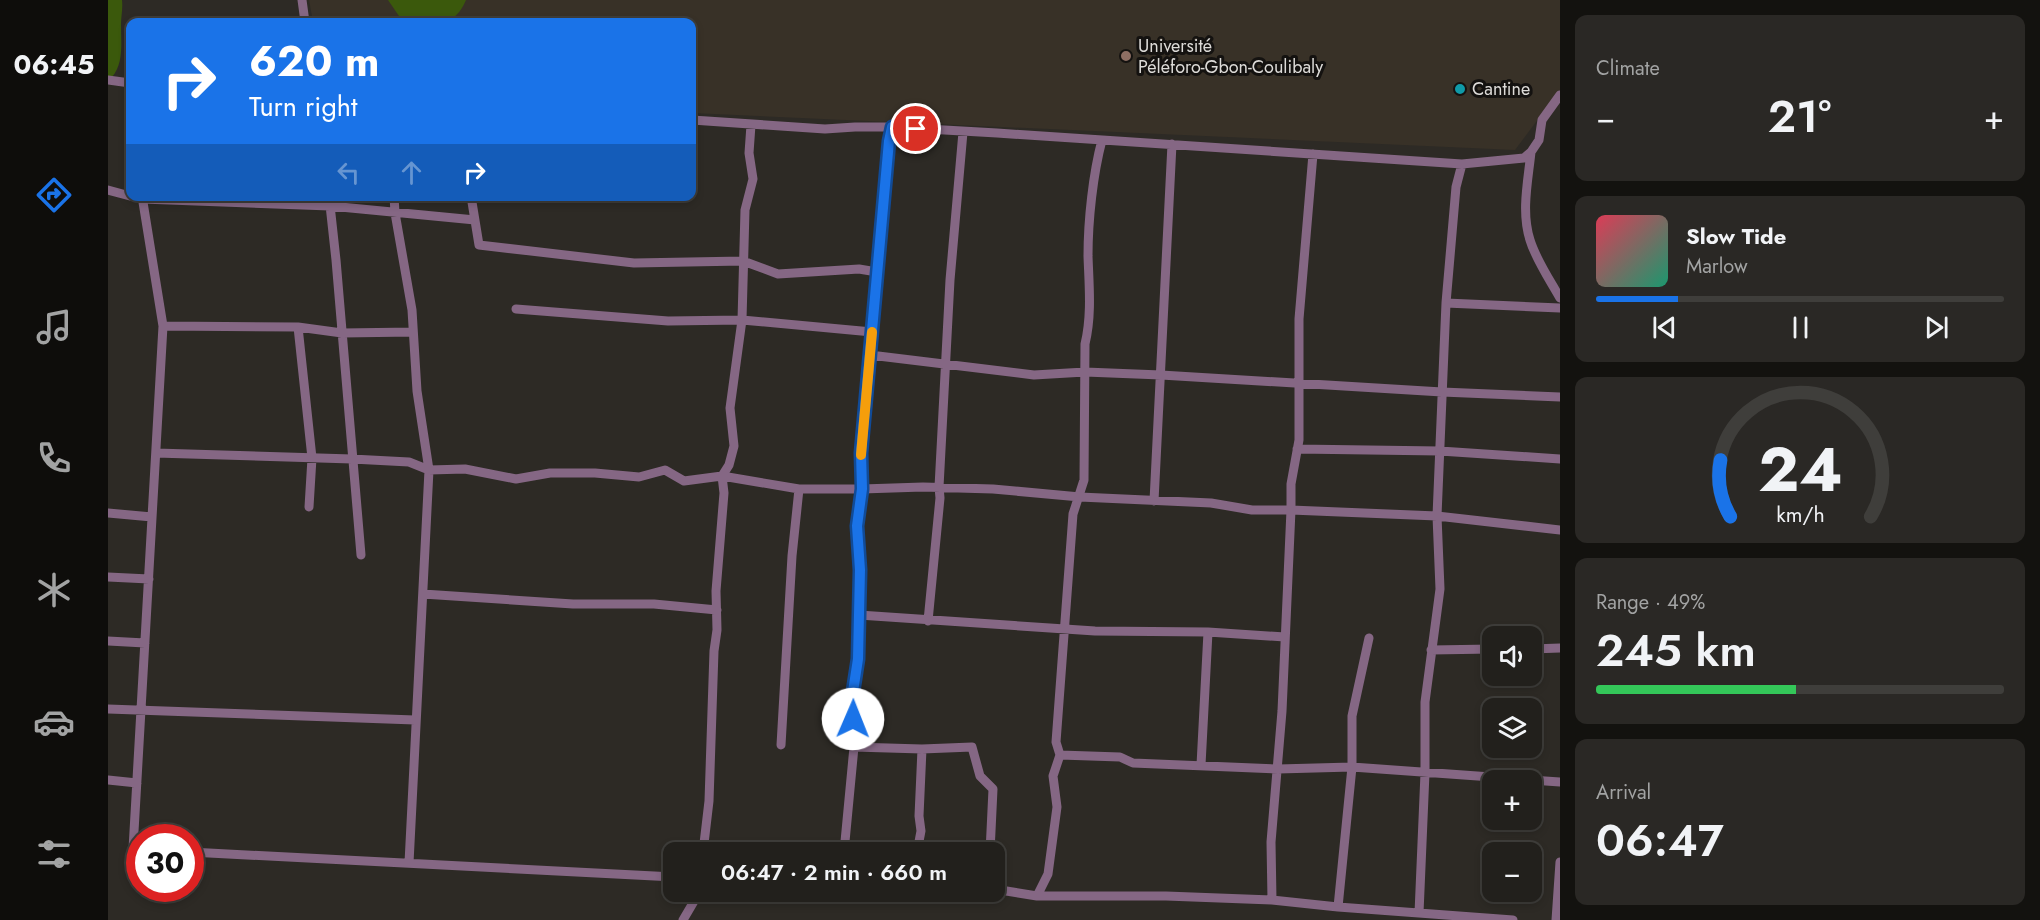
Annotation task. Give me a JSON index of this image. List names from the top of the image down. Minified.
{"places":["Université Péléforo-Gbon-Coulibaly","Cantine"],"page":{"tabs":"06:45","tile":["Climate",["Range · 49%","245 km"],["Arrival","06:47"]],"turn":["620 m","Turn right"],"heat":["−","21°","+"],"song":["Slow Tide","Marlow"],"map_buttons":["+","−"],"limit":"30","trip":"06:47 · 2 min · 660 m","gauge":["24","km/h"]}}
